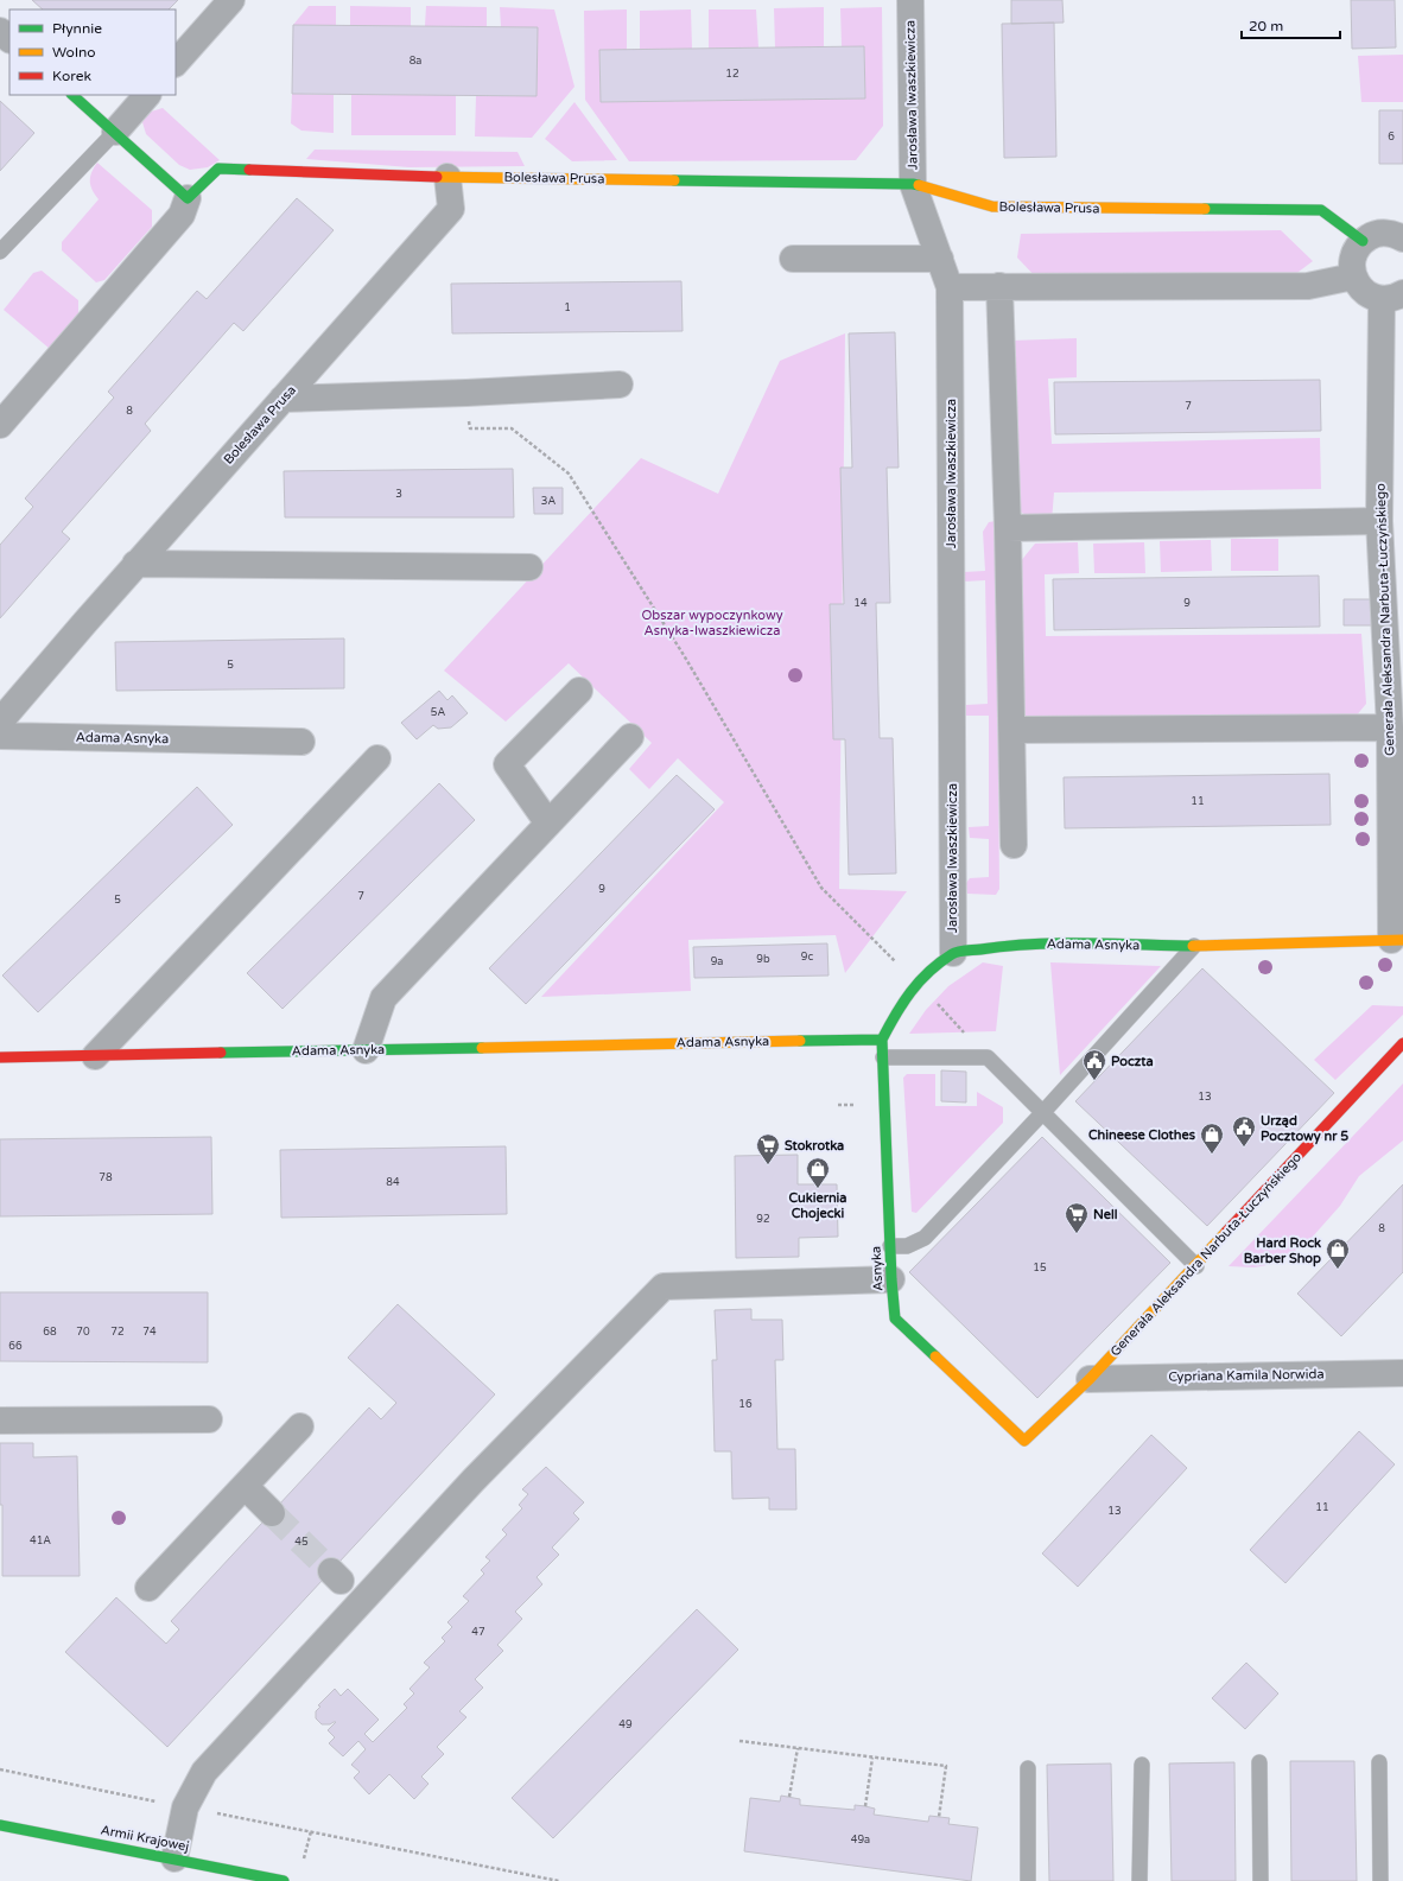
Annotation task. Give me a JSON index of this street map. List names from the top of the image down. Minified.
{"streets":{"street":["Jarosława Iwaszkiewicza","Bolesława Prusa","Generała Aleksandra Narbuta-Łuczyńskiego","Adama Asnyka","Asnyka","Cypriana Kamila Norwida","Armii Krajowej"]},"crossings":[["Jarosława Iwaszkiewicza","Bolesława Prusa"],["Jarosława Iwaszkiewicza","Adama Asnyka"],["Generała Aleksandra Narbuta-Łuczyńskiego","Adama Asnyka"],["Generała Aleksandra Narbuta-Łuczyńskiego","Asnyka"],["Generała Aleksandra Narbuta-Łuczyńskiego","Cypriana Kamila Norwida"],["Adama Asnyka","Asnyka"]],"parks":["Obszar wypoczynkowy Asnyka-Iwaszkiewicza"],"places":{"public building":["Poczta","Urząd Pocztowy nr 5"],"shop":["Chineese Clothes","Cukiernia Chojecki","Hard Rock Barber Shop"],"supermarket":["Stokrotka","Nell"]},"house_numbers":["8a","12","6","1","7","8","3","3A","14","9","5","5A","11","9","7","5","9c","9b","9a","13","78","84","92","8","15","68","70","72","74","66","16","11","13","41A","45","47","49","49a"],"legend":["Płynnie","Wolno","Korek"],"scale_bar":"20 m"}
